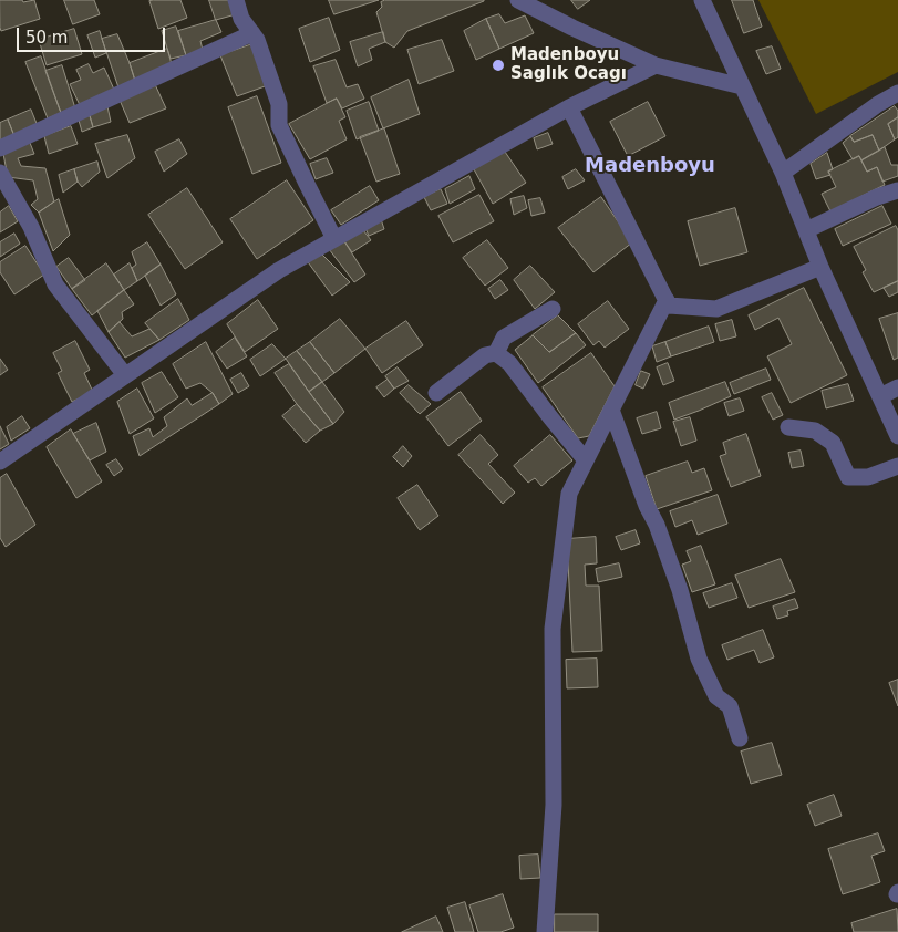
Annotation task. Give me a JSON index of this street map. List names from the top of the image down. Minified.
{"districts":["Madenboyu"],"places":["Madenboyu Saglık Ocagı"],"scale_bar":"50 m"}
